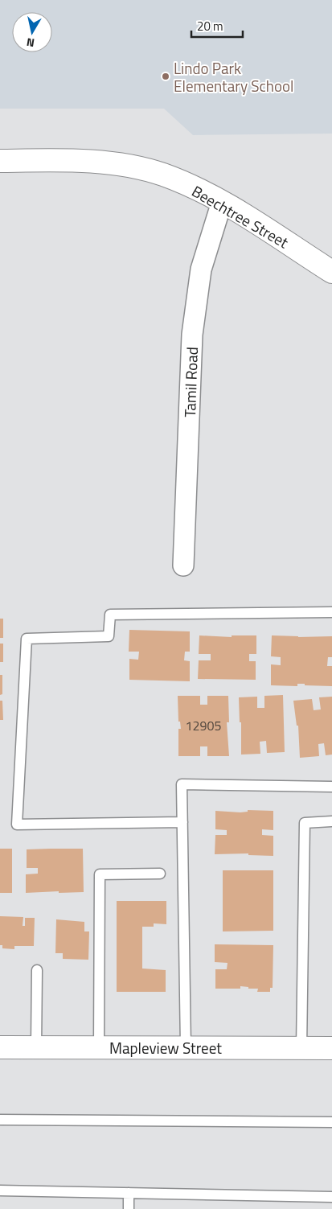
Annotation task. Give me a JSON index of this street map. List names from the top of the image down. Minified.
{"streets":{"street":["Beechtree Street","Tamil Road","Mapleview Street"]},"crossings":[["Beechtree Street","Tamil Road"]],"places":["Lindo Park Elementary School"],"house_numbers":["12905"],"scale_bar":"20 m","north":"bottom"}
